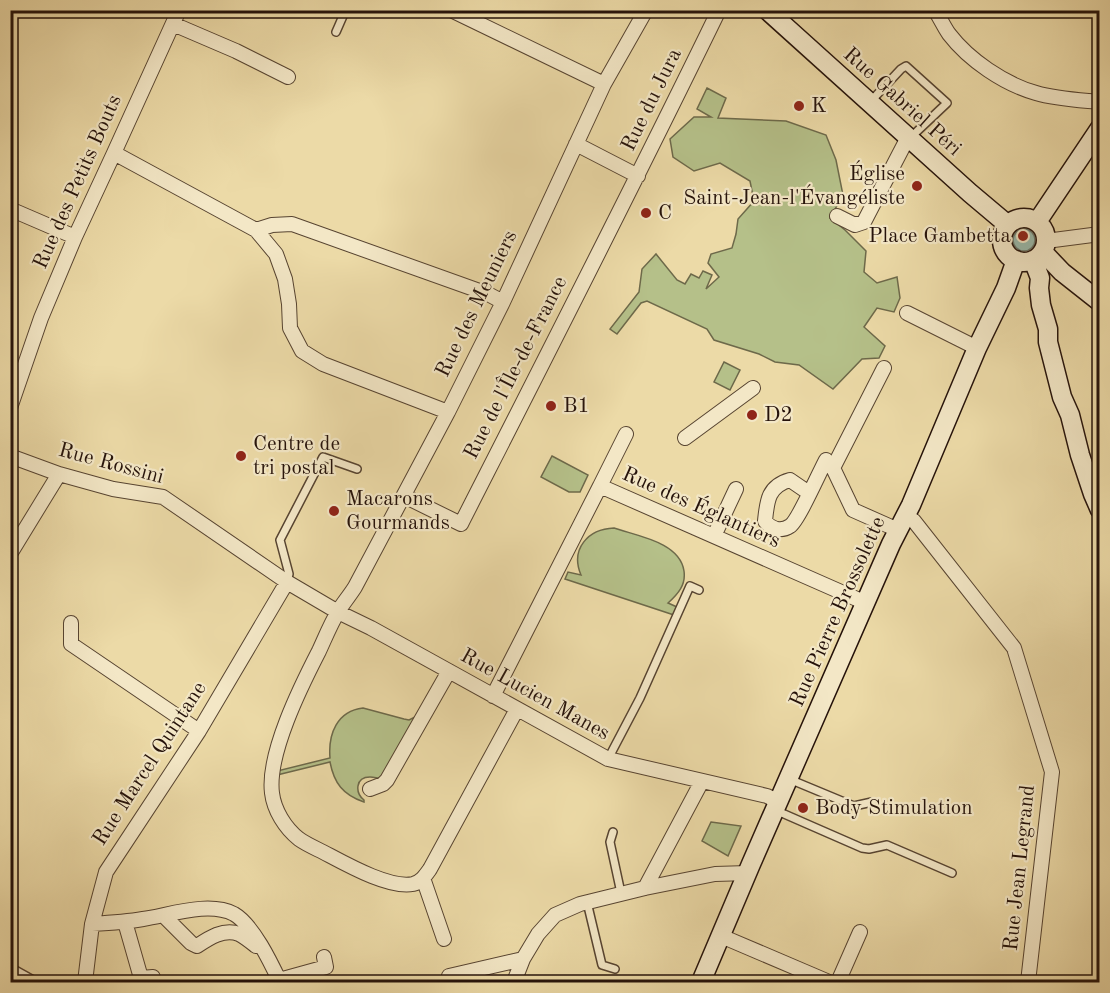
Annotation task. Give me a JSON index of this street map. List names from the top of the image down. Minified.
{"streets":{"street":["Rue du Jura","Rue Gabriel Péri","Rue des Petits Bouts","Rue des Meuniers","Rue de l'Île-de-France","Rue Rossini","Rue des Églantiers","Rue Pierre Brossolette","Rue Lucien Manes","Rue Marcel Quintane","Rue Jean Legrand"]},"crossings":[["Rue du Jura","Rue de l'Île-de-France"],["Rue Gabriel Péri","Rue Pierre Brossolette"],["Rue des Meuniers","Rue de l'Île-de-France"],["Rue des Meuniers","Rue Lucien Manes"],["Rue Rossini","Rue Lucien Manes"],["Rue Rossini","Rue Marcel Quintane"],["Rue des Églantiers","Rue Pierre Brossolette"],["Rue des Églantiers","Rue Lucien Manes"],["Rue Pierre Brossolette","Rue Lucien Manes"],["Rue Pierre Brossolette","Rue Jean Legrand"],["Rue Lucien Manes","Rue Marcel Quintane"]],"places":["K","Église Saint-Jean-l'Évangéliste","C","Place Gambetta","B1","D2","Centre de tri postal","Macarons Gourmands","Body Stimulation"]}
